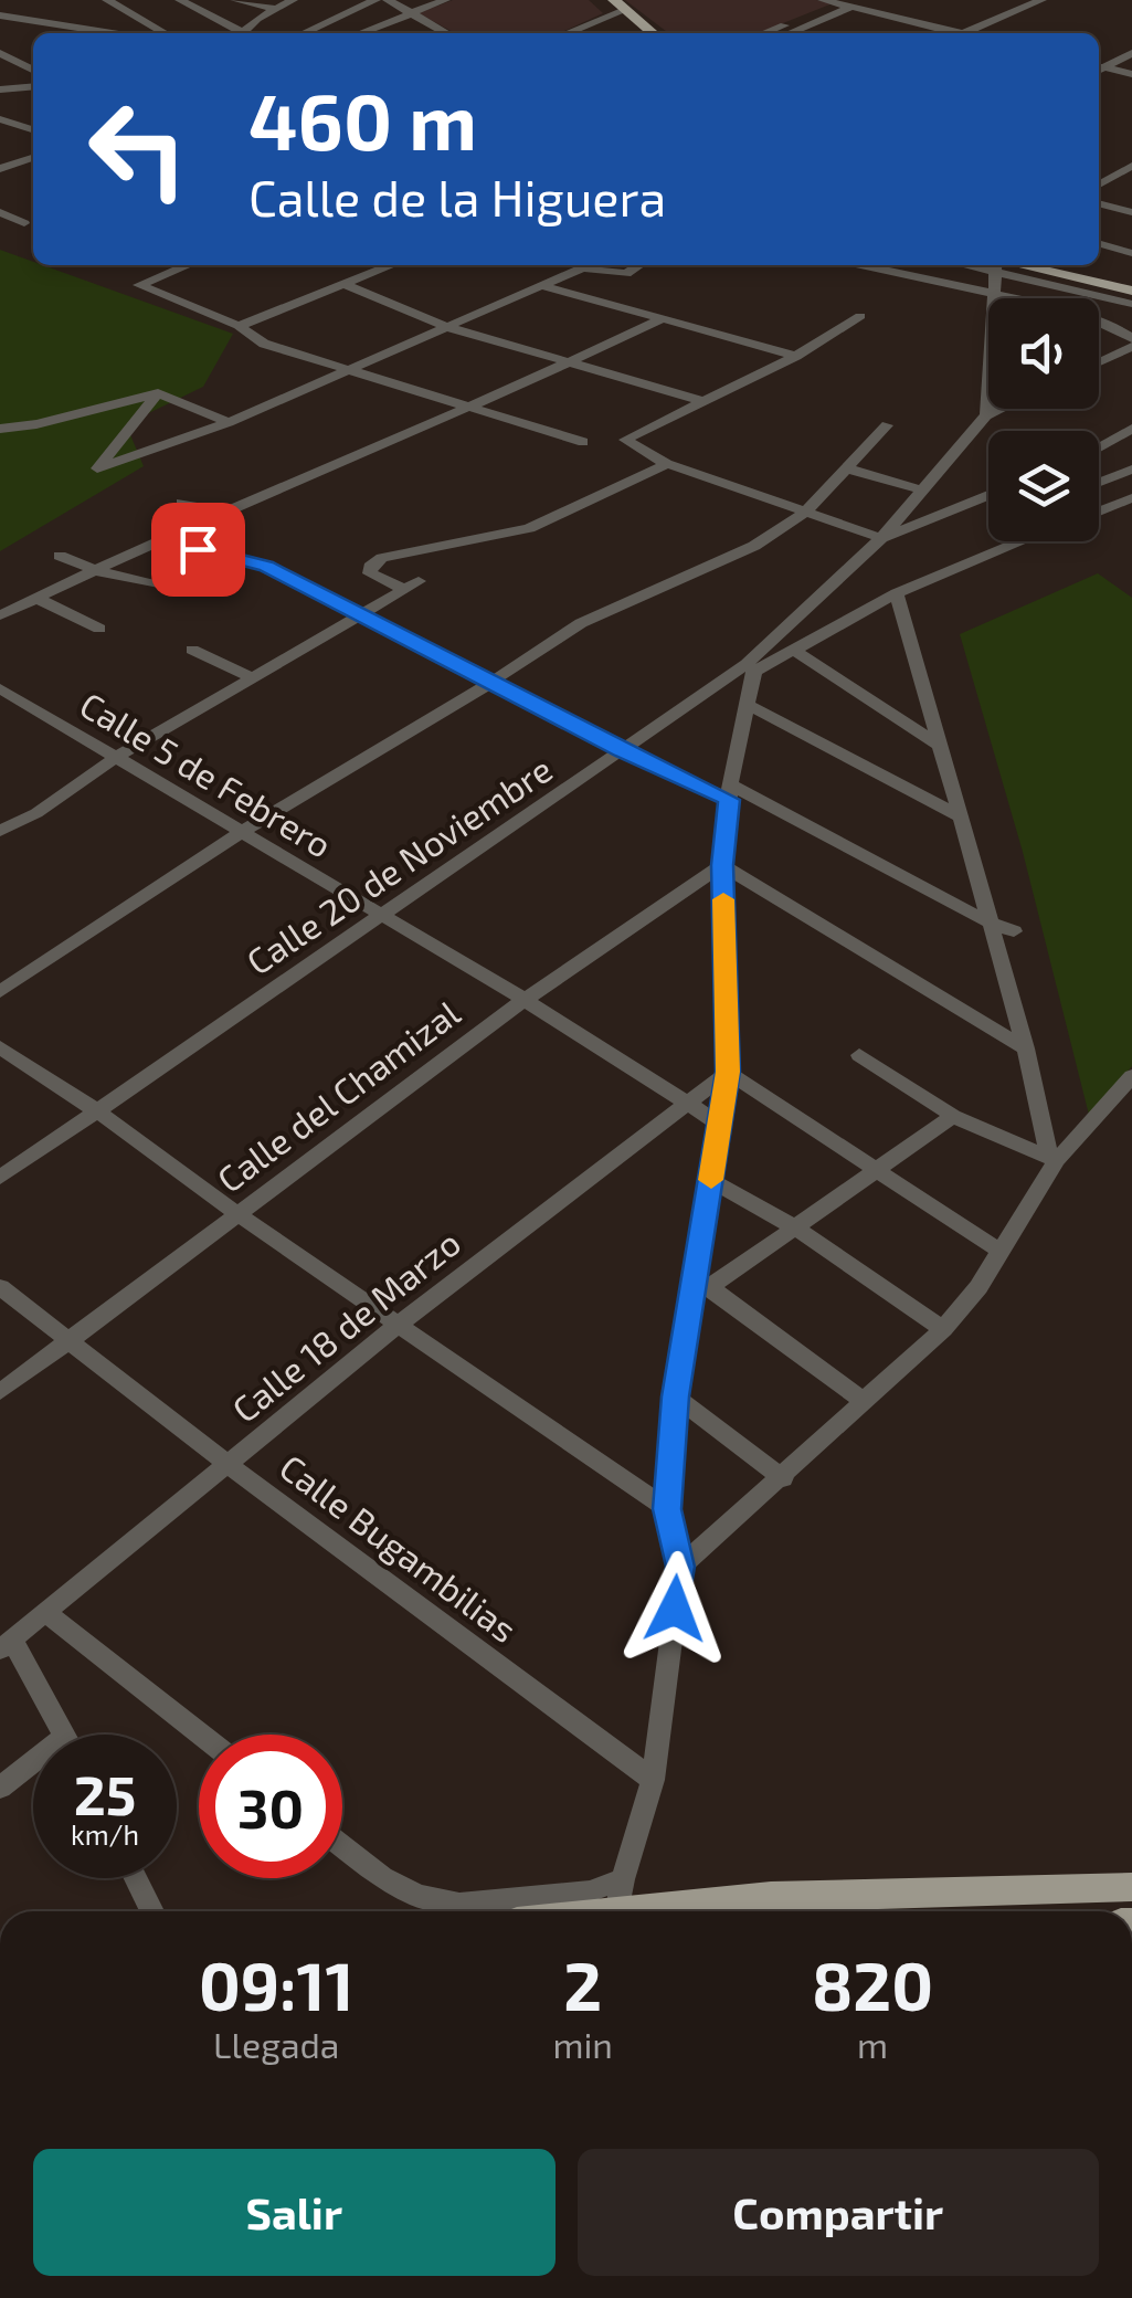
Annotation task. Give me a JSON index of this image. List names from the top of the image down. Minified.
{"streets":{"street":["Calle 5 de Febrero","Calle 20 de Noviembre","Calle del Chamizal","Calle 18 de Marzo","Calle Bugambilias"]},"crossings":[["Calle 5 de Febrero","Calle 20 de Noviembre"],["Calle 5 de Febrero","Calle del Chamizal"],["Calle 5 de Febrero","Calle 18 de Marzo"],["Calle del Chamizal","Calle Bugambilias"],["Calle 18 de Marzo","Calle Bugambilias"]],"page":{"turn":["460 m","Calle de la Higuera"],"speed":"25 km/h","limit":"30","eta":["09:11","Llegada","2","min","820","m"],"buttons":["Salir","Compartir"]}}
